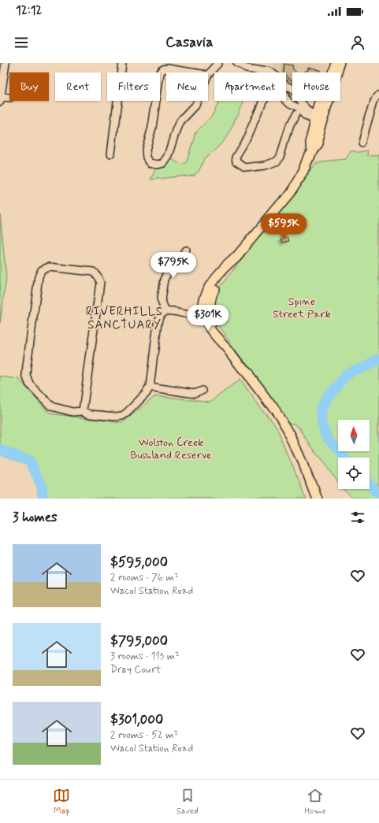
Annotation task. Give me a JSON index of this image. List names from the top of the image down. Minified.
{"districts":["RIVERHILLS SANCTUARY"],"parks":["Spine Street Park","Wolston Creek Bushland Reserve"],"north":"top","page":{"status":"12:12","header":"Casavia","chip":["Buy","Rent","Filters","New","Apartment","House"],"price":["$595K","$795K","$301K"],"heading":"3 homes","list":[{"name":"$595,000","note":"2 rooms · 76 m² · Wacol Station Road"},{"name":"$795,000","note":"3 rooms · 113 m² · Dray Court"},{"name":"$301,000","note":"2 rooms · 52 m² · Wacol Station Road"}],"tabs":["Map","Saved","Home"]}}
